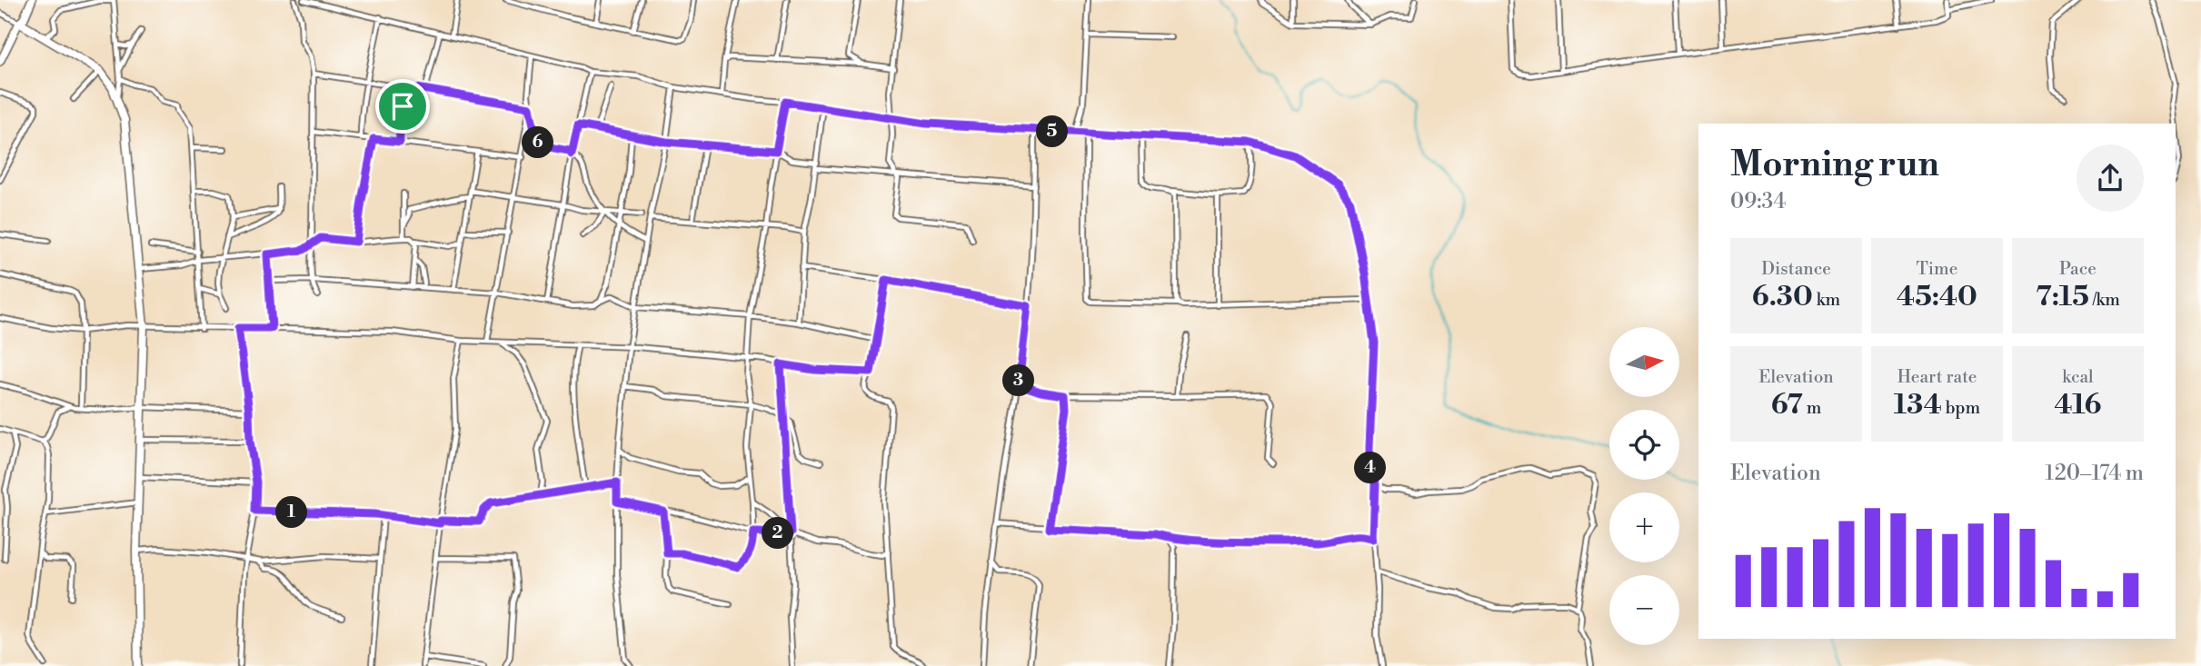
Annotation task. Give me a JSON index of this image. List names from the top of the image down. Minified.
{"north":"right","page":{"pins":["5","6","3","4","1","2"],"heading":["Morning run","09:34"],"stats":[["Distance","6.30 km"],["Time","45:40"],["Pace","7:15 /km"],["Elevation","67 m"],["Heart rate","134 bpm"],["kcal","416"]],"map_buttons":["+","−"],"chart":["Elevation","120–174 m"]}}
